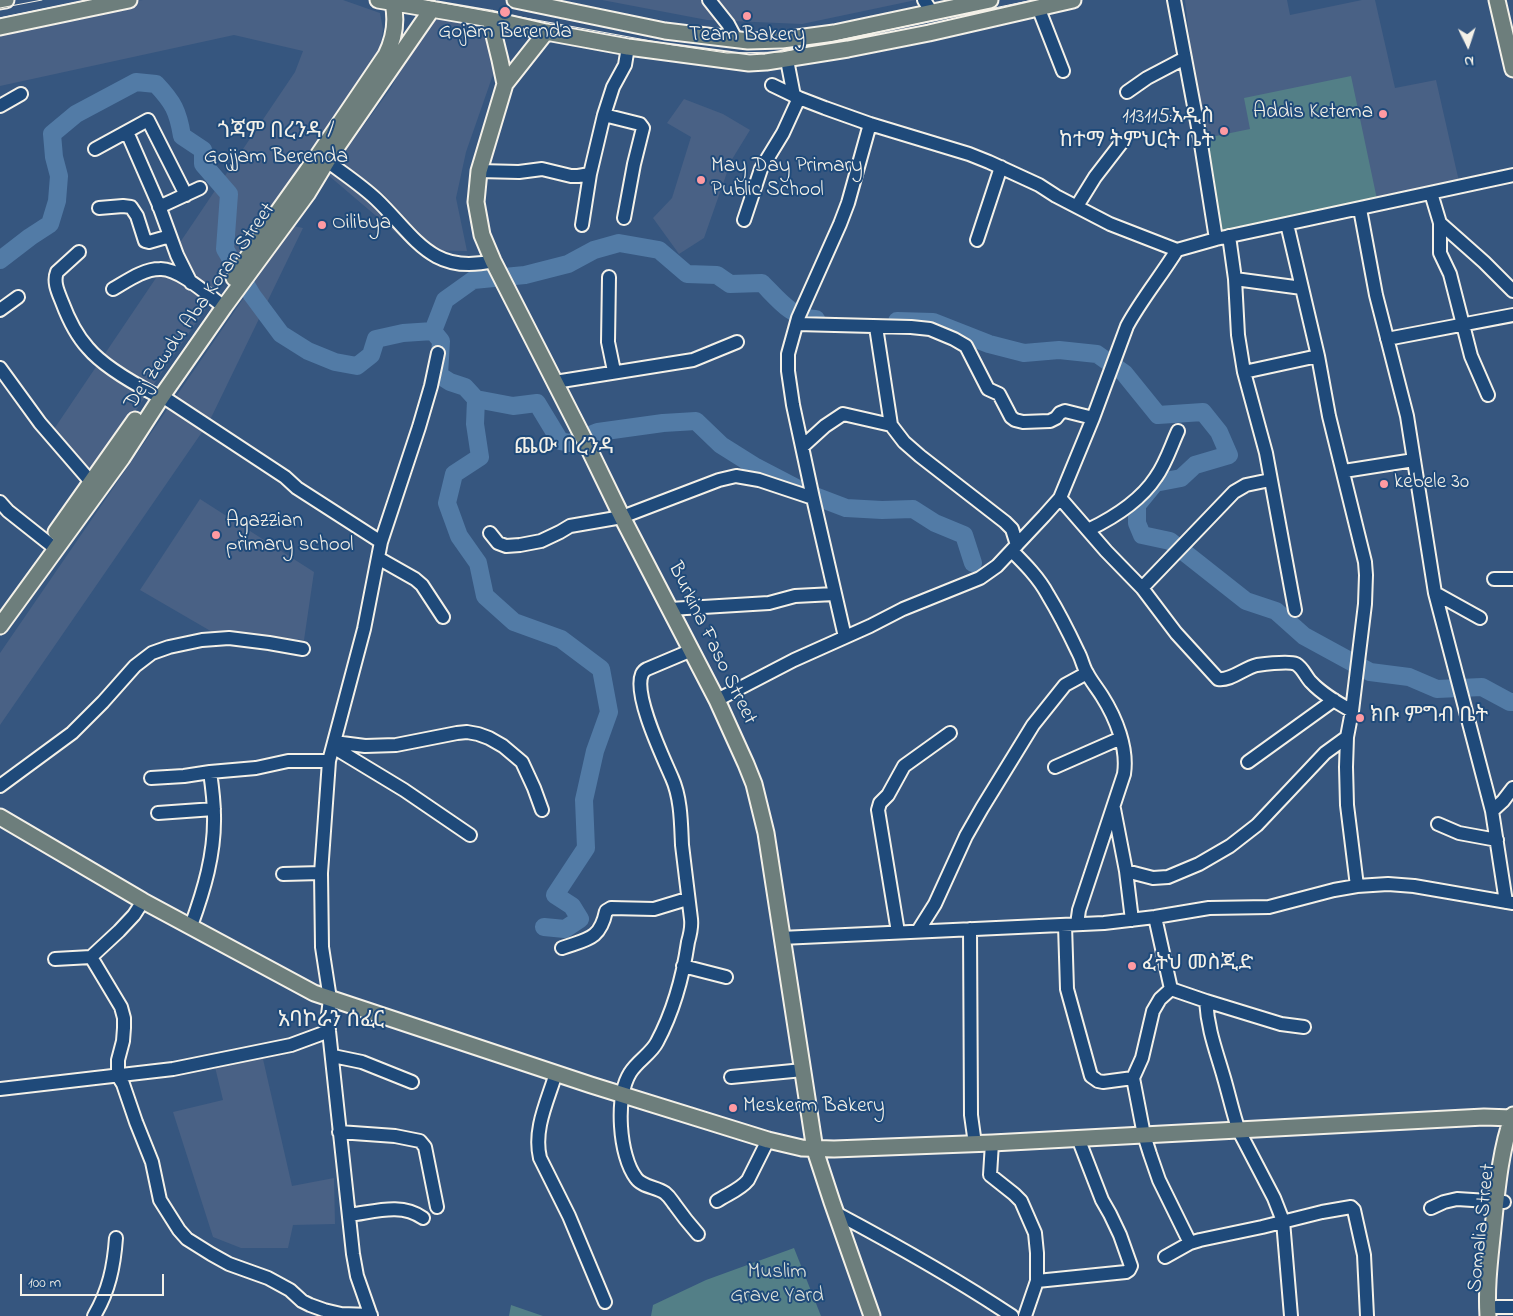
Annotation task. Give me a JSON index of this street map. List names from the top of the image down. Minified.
{"streets":{"main road":["Dej Zewdu Aba Koran Street","Burkina Faso Street","Somalia Street"]},"districts":["ጎጃም በረንዳ / Gojjam Berenda","ጨው በረንዳ","አባኮራን ሰፈር"],"parks":["Muslim Grave Yard"],"places":["Gojam Berenda","Team Bakery","Addis Ketema","113115:አዲስ ከተማ ትምህርት ቤት","May Day Primary Public School","Oilibya","kebele 30","Agazzian primary school","ክቡ ምግብ ቤት","ፈትህ መስጂድ","Meskerm Bakery"],"scale_bar":"100 m","north":"bottom"}
